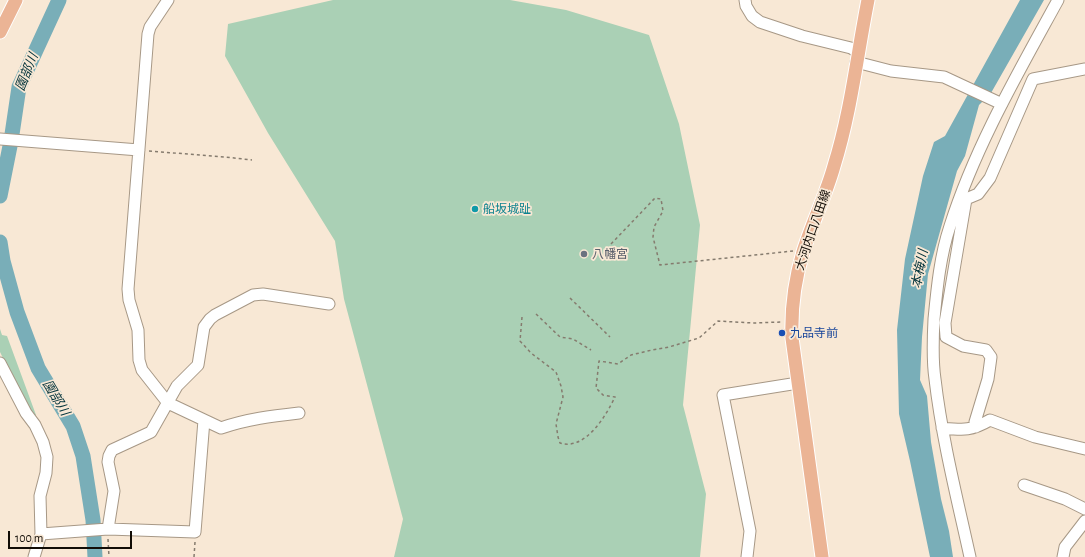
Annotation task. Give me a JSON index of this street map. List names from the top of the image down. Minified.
{"streets":{"main road":["大河内口八田線"]},"water":["園部川","本梅川"],"places":["船坂城趾","八幡宮","九品寺前"],"scale_bar":"100 m"}
